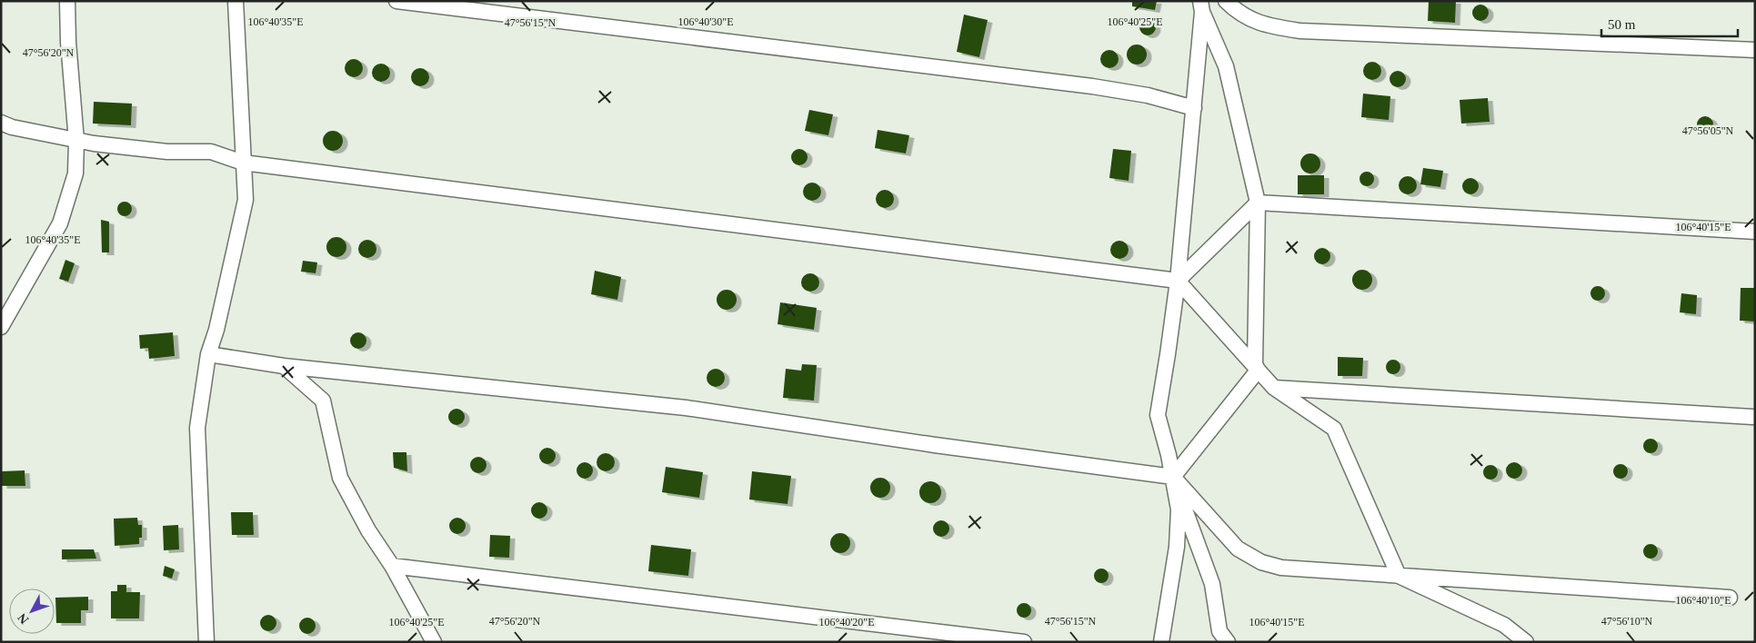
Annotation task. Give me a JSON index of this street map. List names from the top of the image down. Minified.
{"scale_bar":"50 m","north":"bottom left","coordinates":["106°40'35\"E","106°40'30\"E","106°40'25\"E","47°56'15\"N","47°56'20\"N","47°56'05\"N","106°40'15\"E","106°40'10\"E","47°56'10\"N","106°40'20\"E"]}
